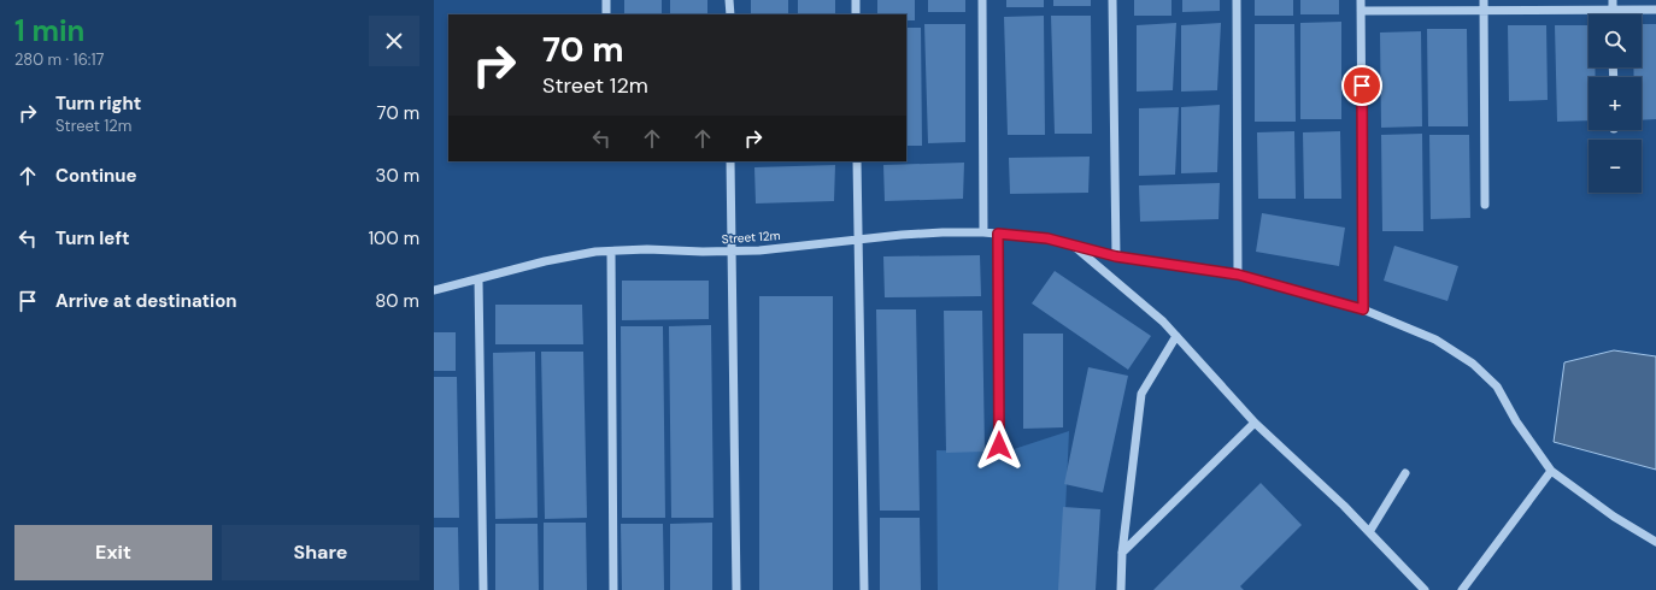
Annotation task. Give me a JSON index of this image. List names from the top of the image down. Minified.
{"streets":{"street":["Street 12m"]},"page":{"heading":["1 min","280 m · 16:17"],"map_buttons":["+","−"],"turn":["70 m","Street 12m"],"list":[{"name":"Turn right","note":"Street 12m","value":"70 m"},{"name":"Continue","value":"30 m"},{"name":"Turn left","value":"100 m"},{"name":"Arrive at destination","value":"80 m"}],"buttons":["Exit","Share"]}}
